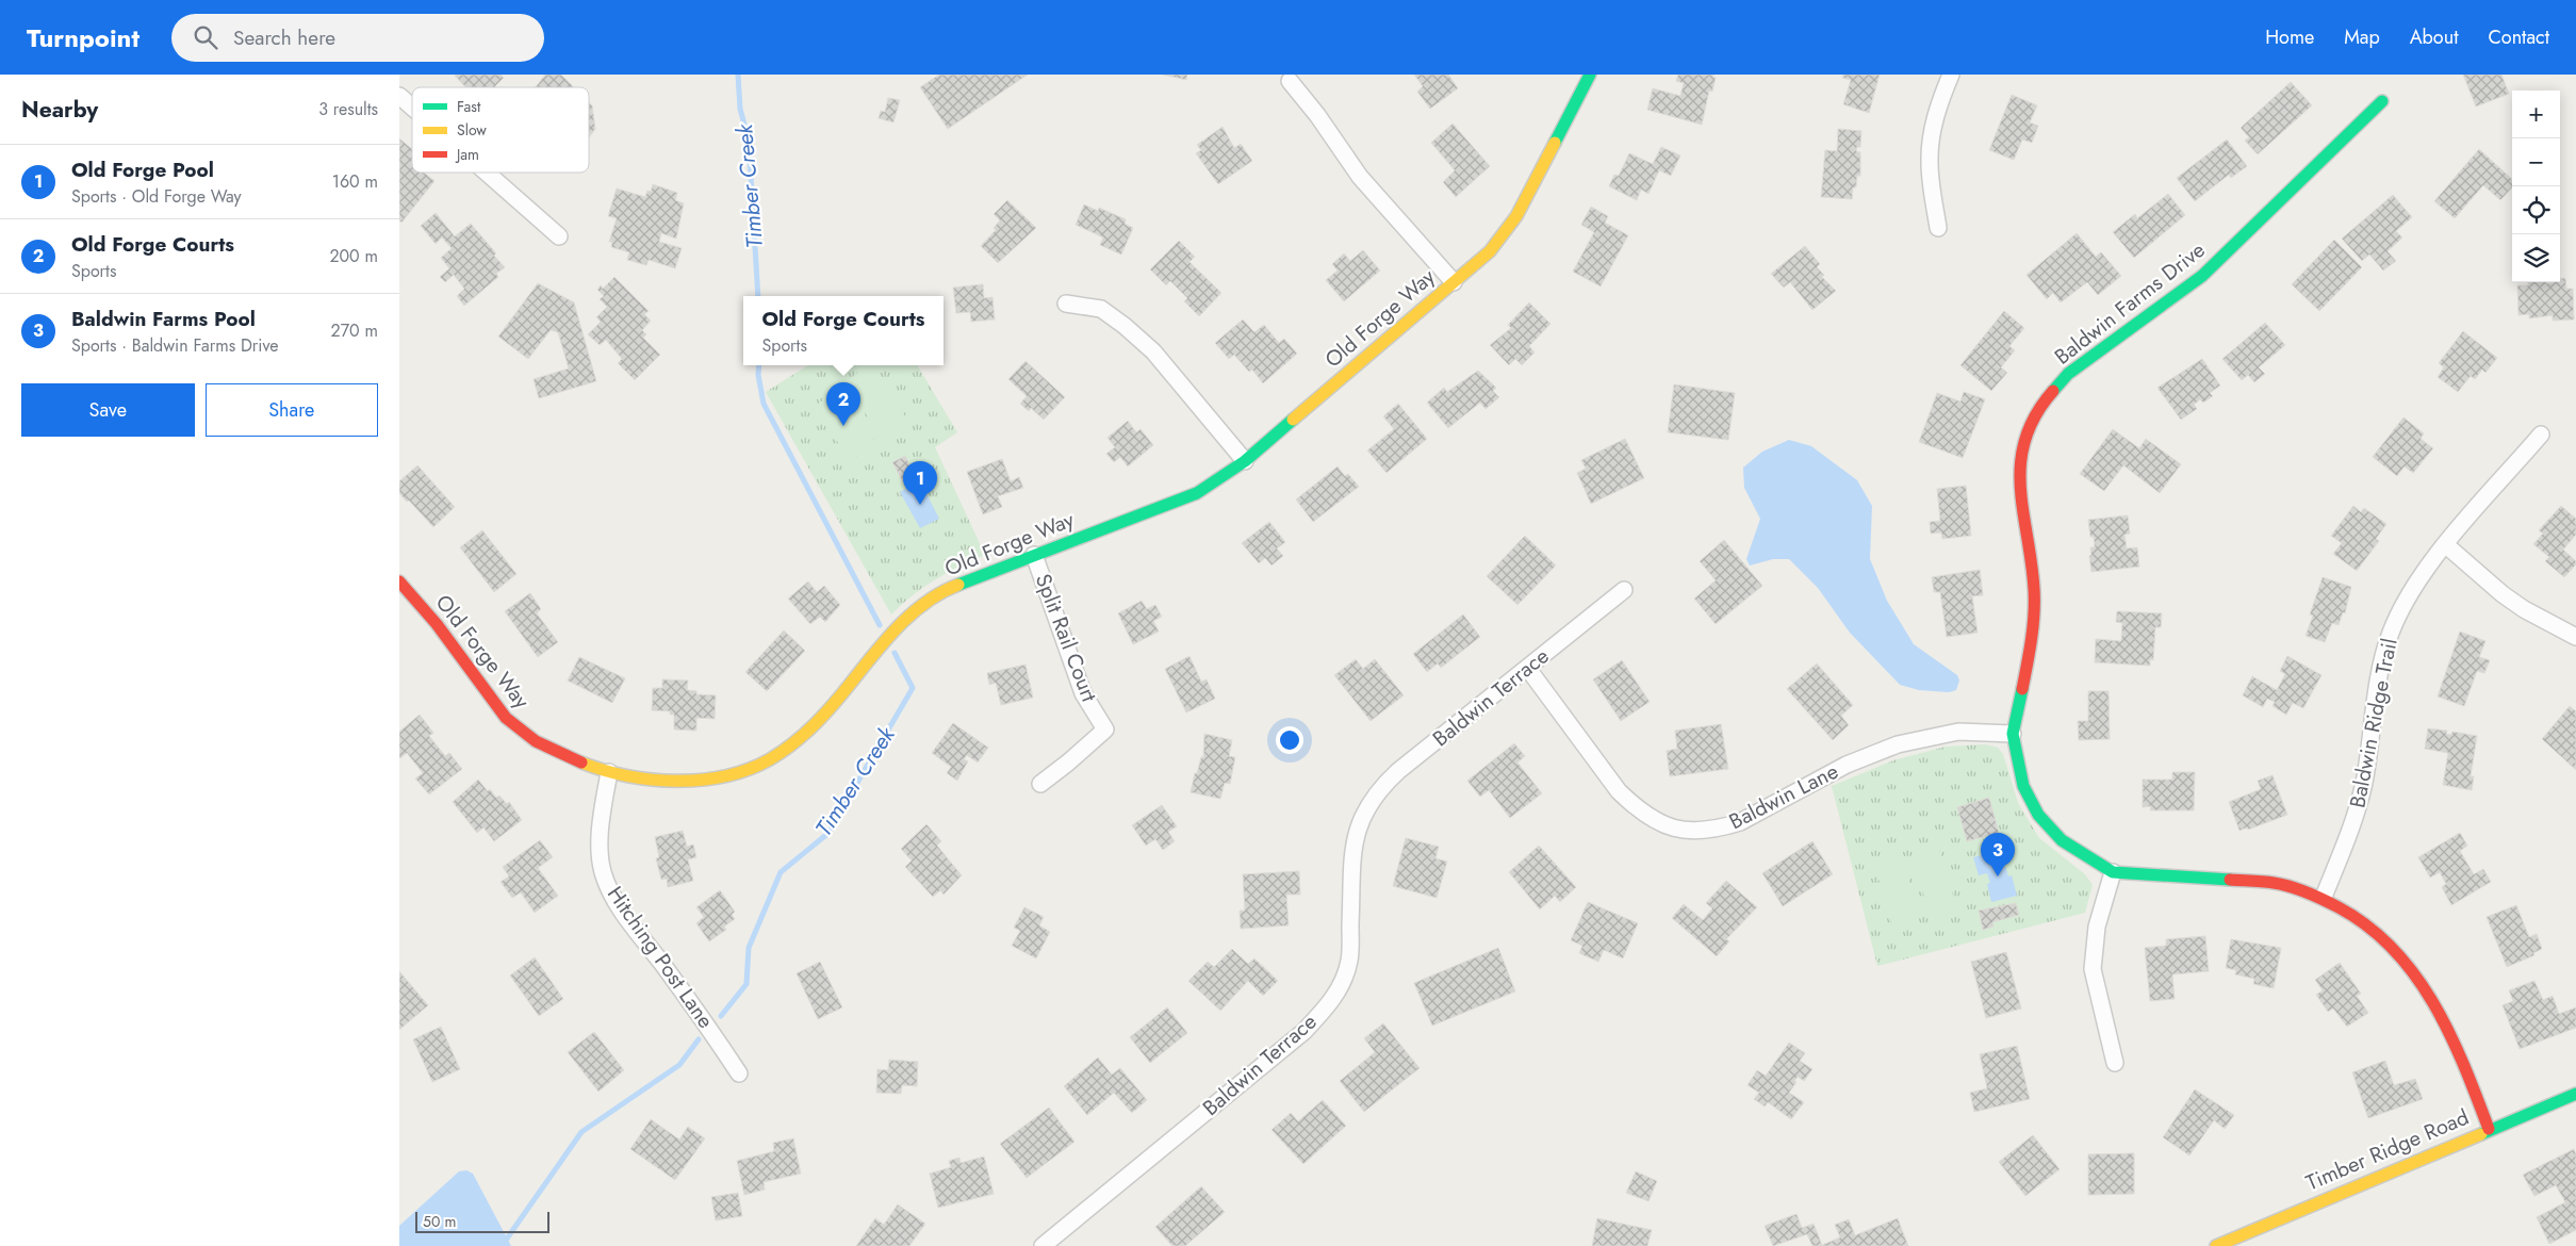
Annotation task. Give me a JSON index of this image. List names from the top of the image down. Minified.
{"streets":{"street":["Baldwin Farms Drive","Old Forge Way","Split Rail Court","Baldwin Terrace","Baldwin Ridge Trail","Baldwin Lane","Hitching Post Lane","Timber Ridge Road"]},"crossings":[["Baldwin Farms Drive","Baldwin Ridge Trail"],["Baldwin Farms Drive","Baldwin Lane"],["Baldwin Farms Drive","Timber Ridge Road"],["Old Forge Way","Split Rail Court"],["Old Forge Way","Hitching Post Lane"],["Baldwin Terrace","Baldwin Lane"]],"water":["Timber Creek"],"legend":["Fast","Slow","Jam"],"scale_bar":"50 m","page":{"header":"Turnpoint","search":"Search here","nav":["Home","Map","About","Contact"],"heading":["Nearby","3 results"],"map_buttons":["+","−"],"list":[{"mark":"1","name":"Old Forge Pool","note":"Sports · Old Forge Way","value":"160 m"},{"mark":"2","name":"Old Forge Courts","note":"Sports","value":"200 m"},{"mark":"3","name":"Baldwin Farms Pool","note":"Sports · Baldwin Farms Drive","value":"270 m"}],"popup":["Old Forge Courts","Sports"],"buttons":["Save","Share"],"pins":["2","1","3"],"scale":"50 m"}}
